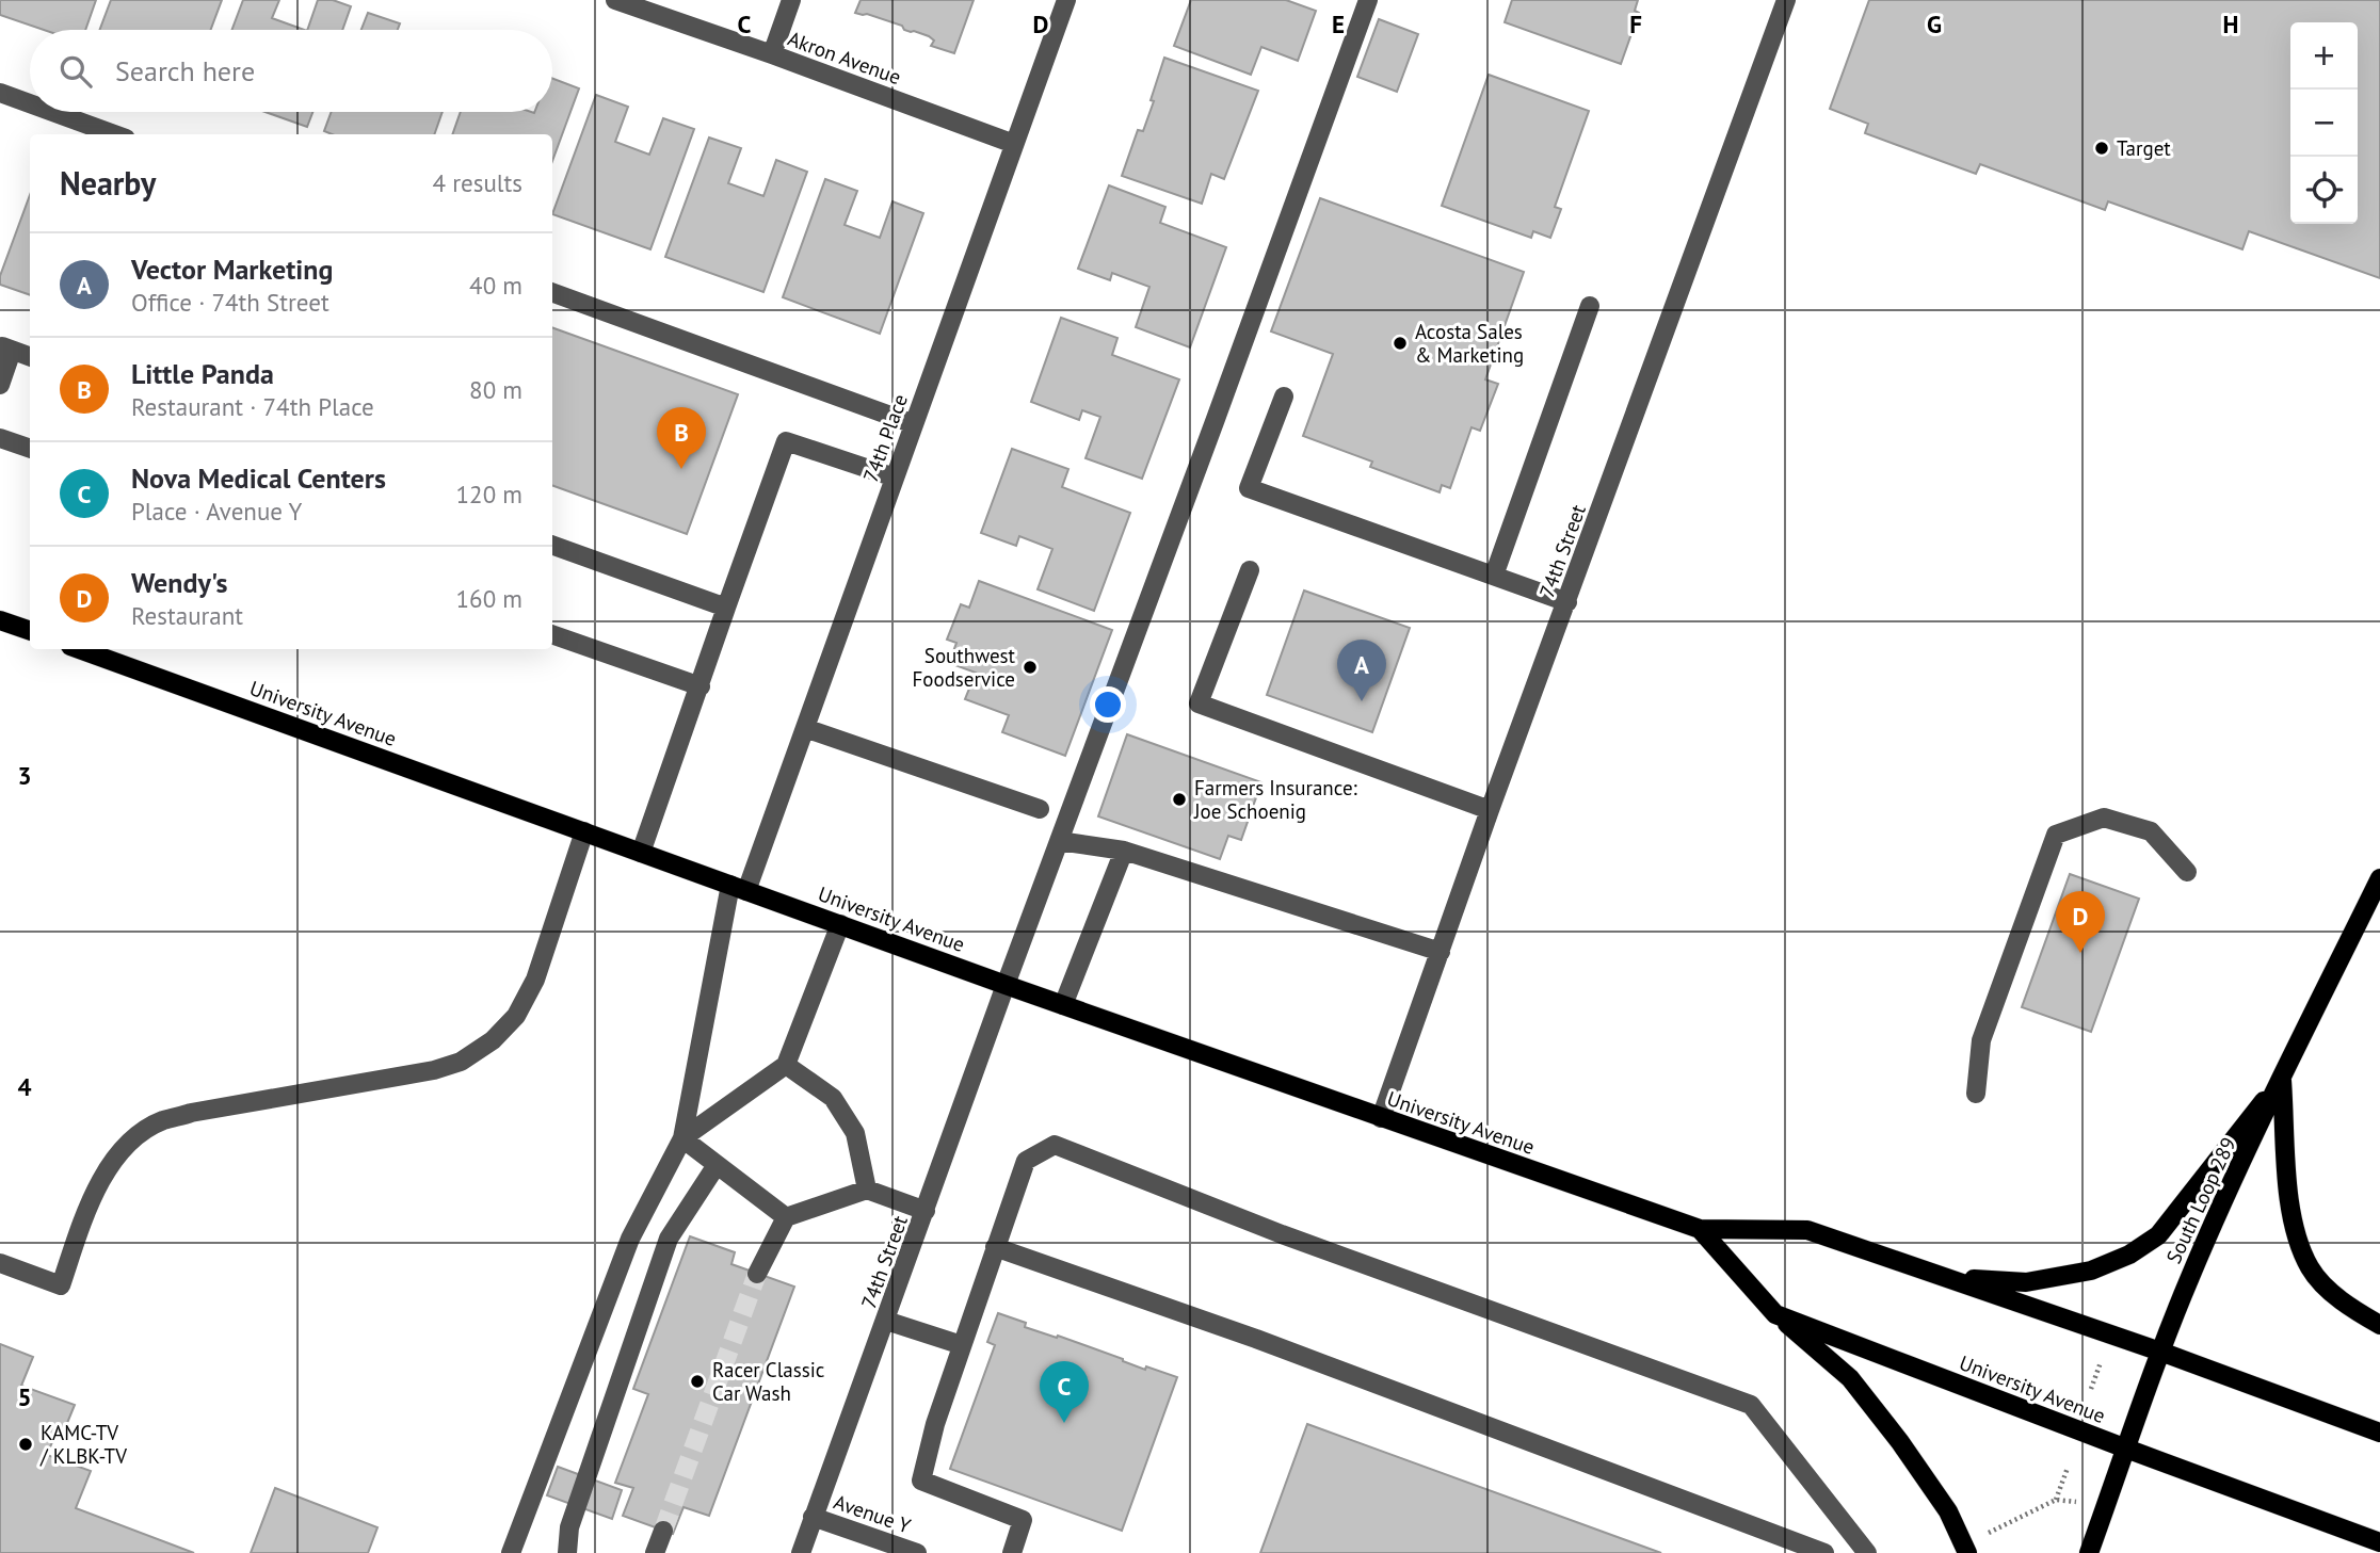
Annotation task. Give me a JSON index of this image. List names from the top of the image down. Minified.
{"streets":{"main road":["University Avenue","South Loop 289"],"street":["Akron Avenue","74th Place","74th Street","Avenue Y"]},"crossings":[["Akron Avenue","74th Place"],["74th Place","University Avenue"],["74th Street","University Avenue"],["74th Street","Avenue Y"],["University Avenue","South Loop 289"]],"places":["Target","Acosta Sales & Marketing","Southwest Foodservice","Farmers Insurance: Joe Schoenig","Racer Classic Car Wash","KAMC-TV / KLBK-TV"],"page":{"map_buttons":["+","−"],"search":"Search here","heading":["Nearby","4 results"],"list":[{"mark":"A","name":"Vector Marketing","note":"Office · 74th Street","value":"40 m"},{"mark":"B","name":"Little Panda","note":"Restaurant · 74th Place","value":"80 m"},{"mark":"C","name":"Nova Medical Centers","note":"Place · Avenue Y","value":"120 m"},{"mark":"D","name":"Wendy's","note":"Restaurant","value":"160 m"}],"pins":["B","A","D","C"]},"grid":{"columns":["C","D","E","F","G","H"],"rows":["3","4","5"]}}
